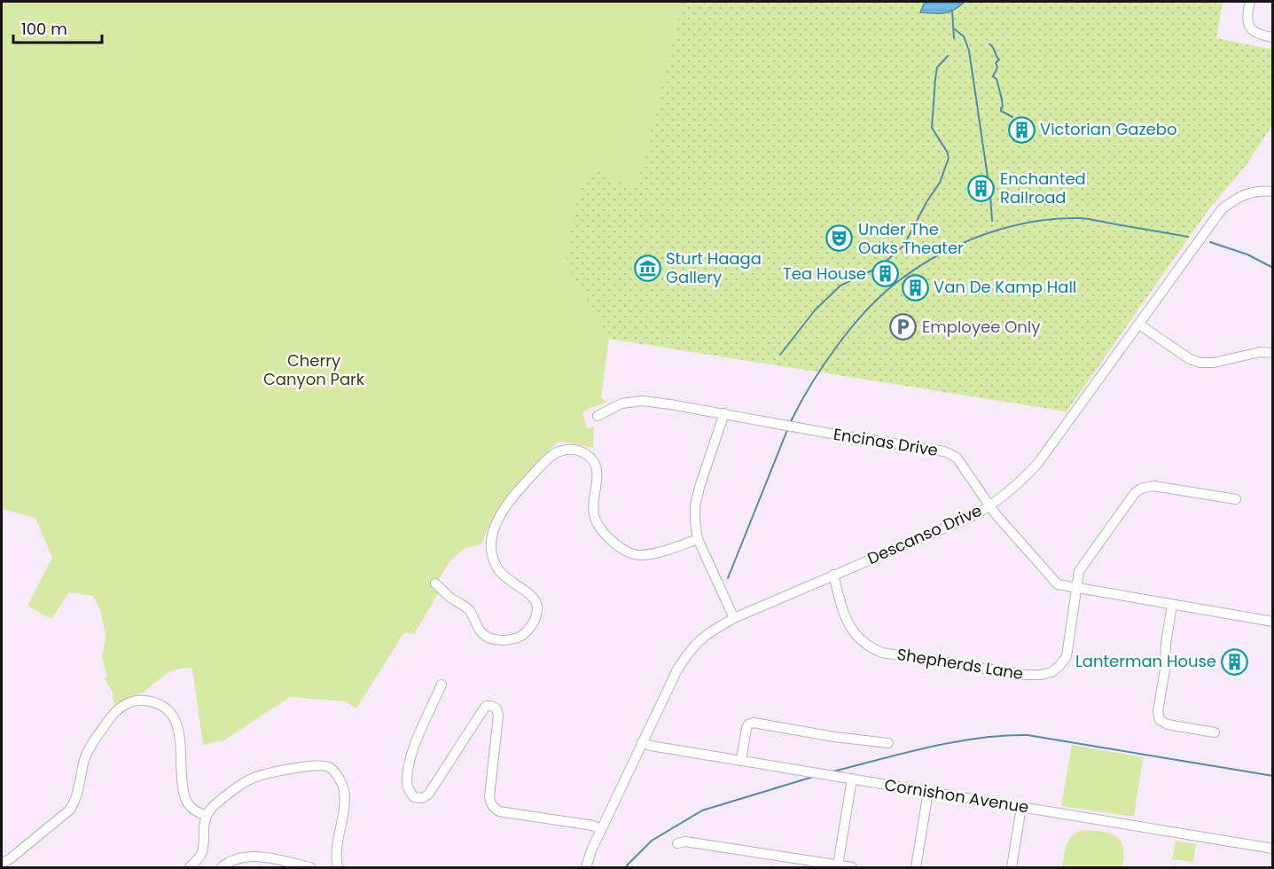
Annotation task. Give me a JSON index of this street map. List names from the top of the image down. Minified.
{"streets":{"street":["Encinas Drive","Descanso Drive","Shepherds Lane","Cornishon Avenue"]},"crossings":[["Encinas Drive","Descanso Drive"],["Encinas Drive","Shepherds Lane"],["Descanso Drive","Shepherds Lane"],["Descanso Drive","Cornishon Avenue"]],"parks":["Cherry Canyon Park"],"places":{"building":["Victorian Gazebo","Enchanted Railroad","Tea House","Van De Kamp Hall","Lanterman House"],"theatre":["Under The Oaks Theater"],"museum":["Sturt Haaga Gallery"],"parking":["Employee Only"]},"scale_bar":"100 m"}
